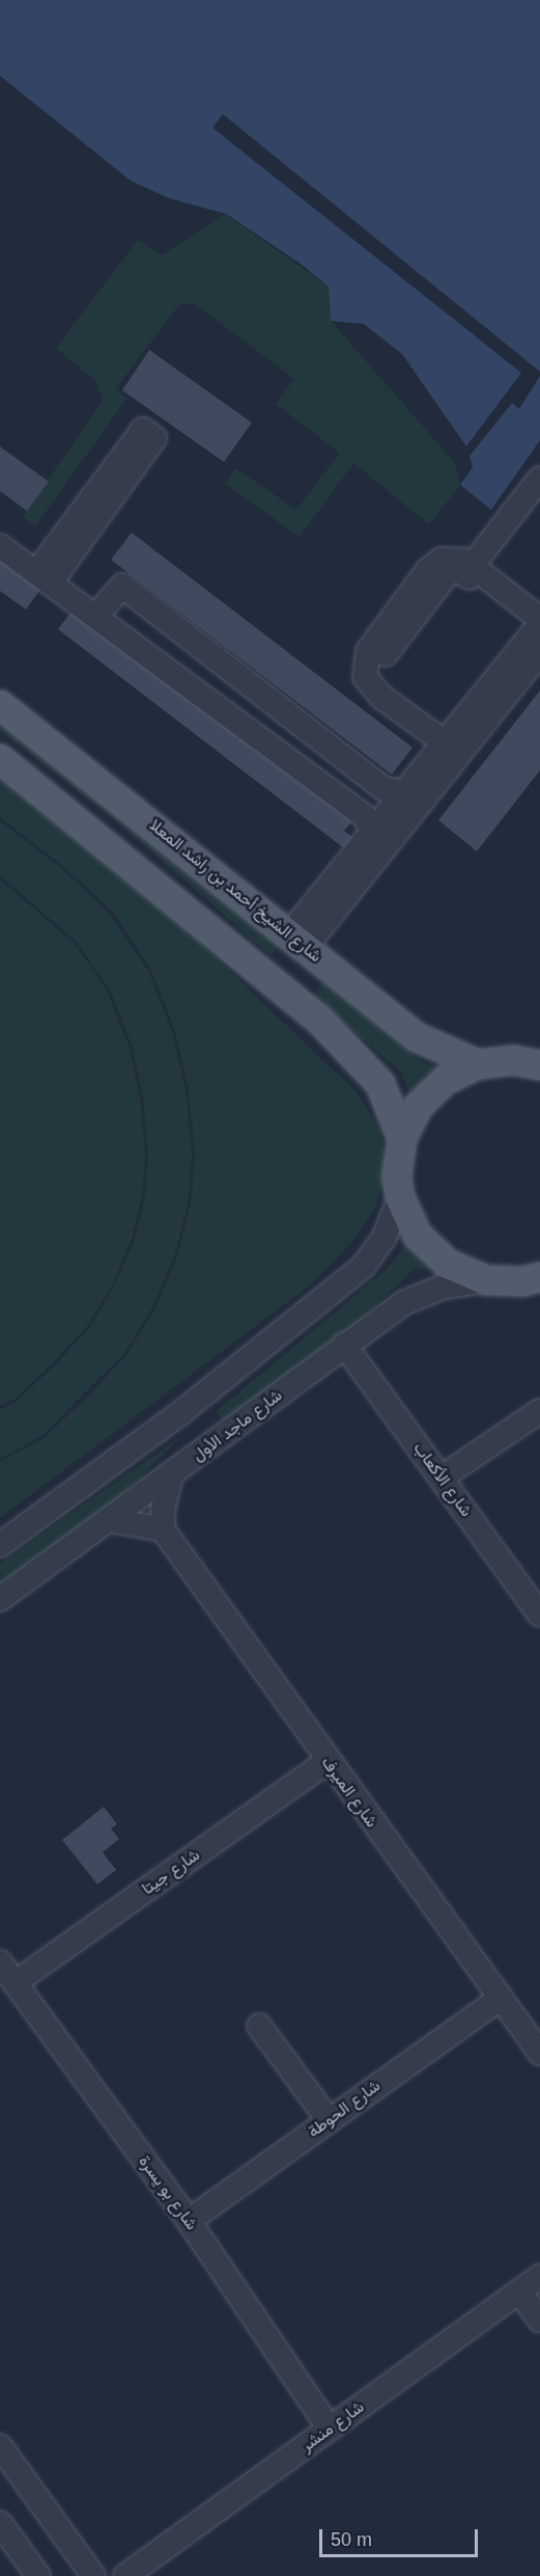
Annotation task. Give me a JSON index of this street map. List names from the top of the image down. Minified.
{"streets":{"main road":["شارع الشيخ أحمد بن راشد المعلا"],"street":["شارع ماجد الأول","شارع الأكعاب","شارع الميرف","شارع جيتا","شارع الحوطة","شارع بو يسرة","شارع منشر"]},"crossings":[["شارع ماجد الأول","شارع الأكعاب"],["شارع الميرف","شارع جيتا"],["شارع الميرف","شارع الحوطة"],["شارع جيتا","شارع بو يسرة"],["شارع الحوطة","شارع بو يسرة"],["شارع بو يسرة","شارع منشر"]],"scale_bar":"50 m"}
